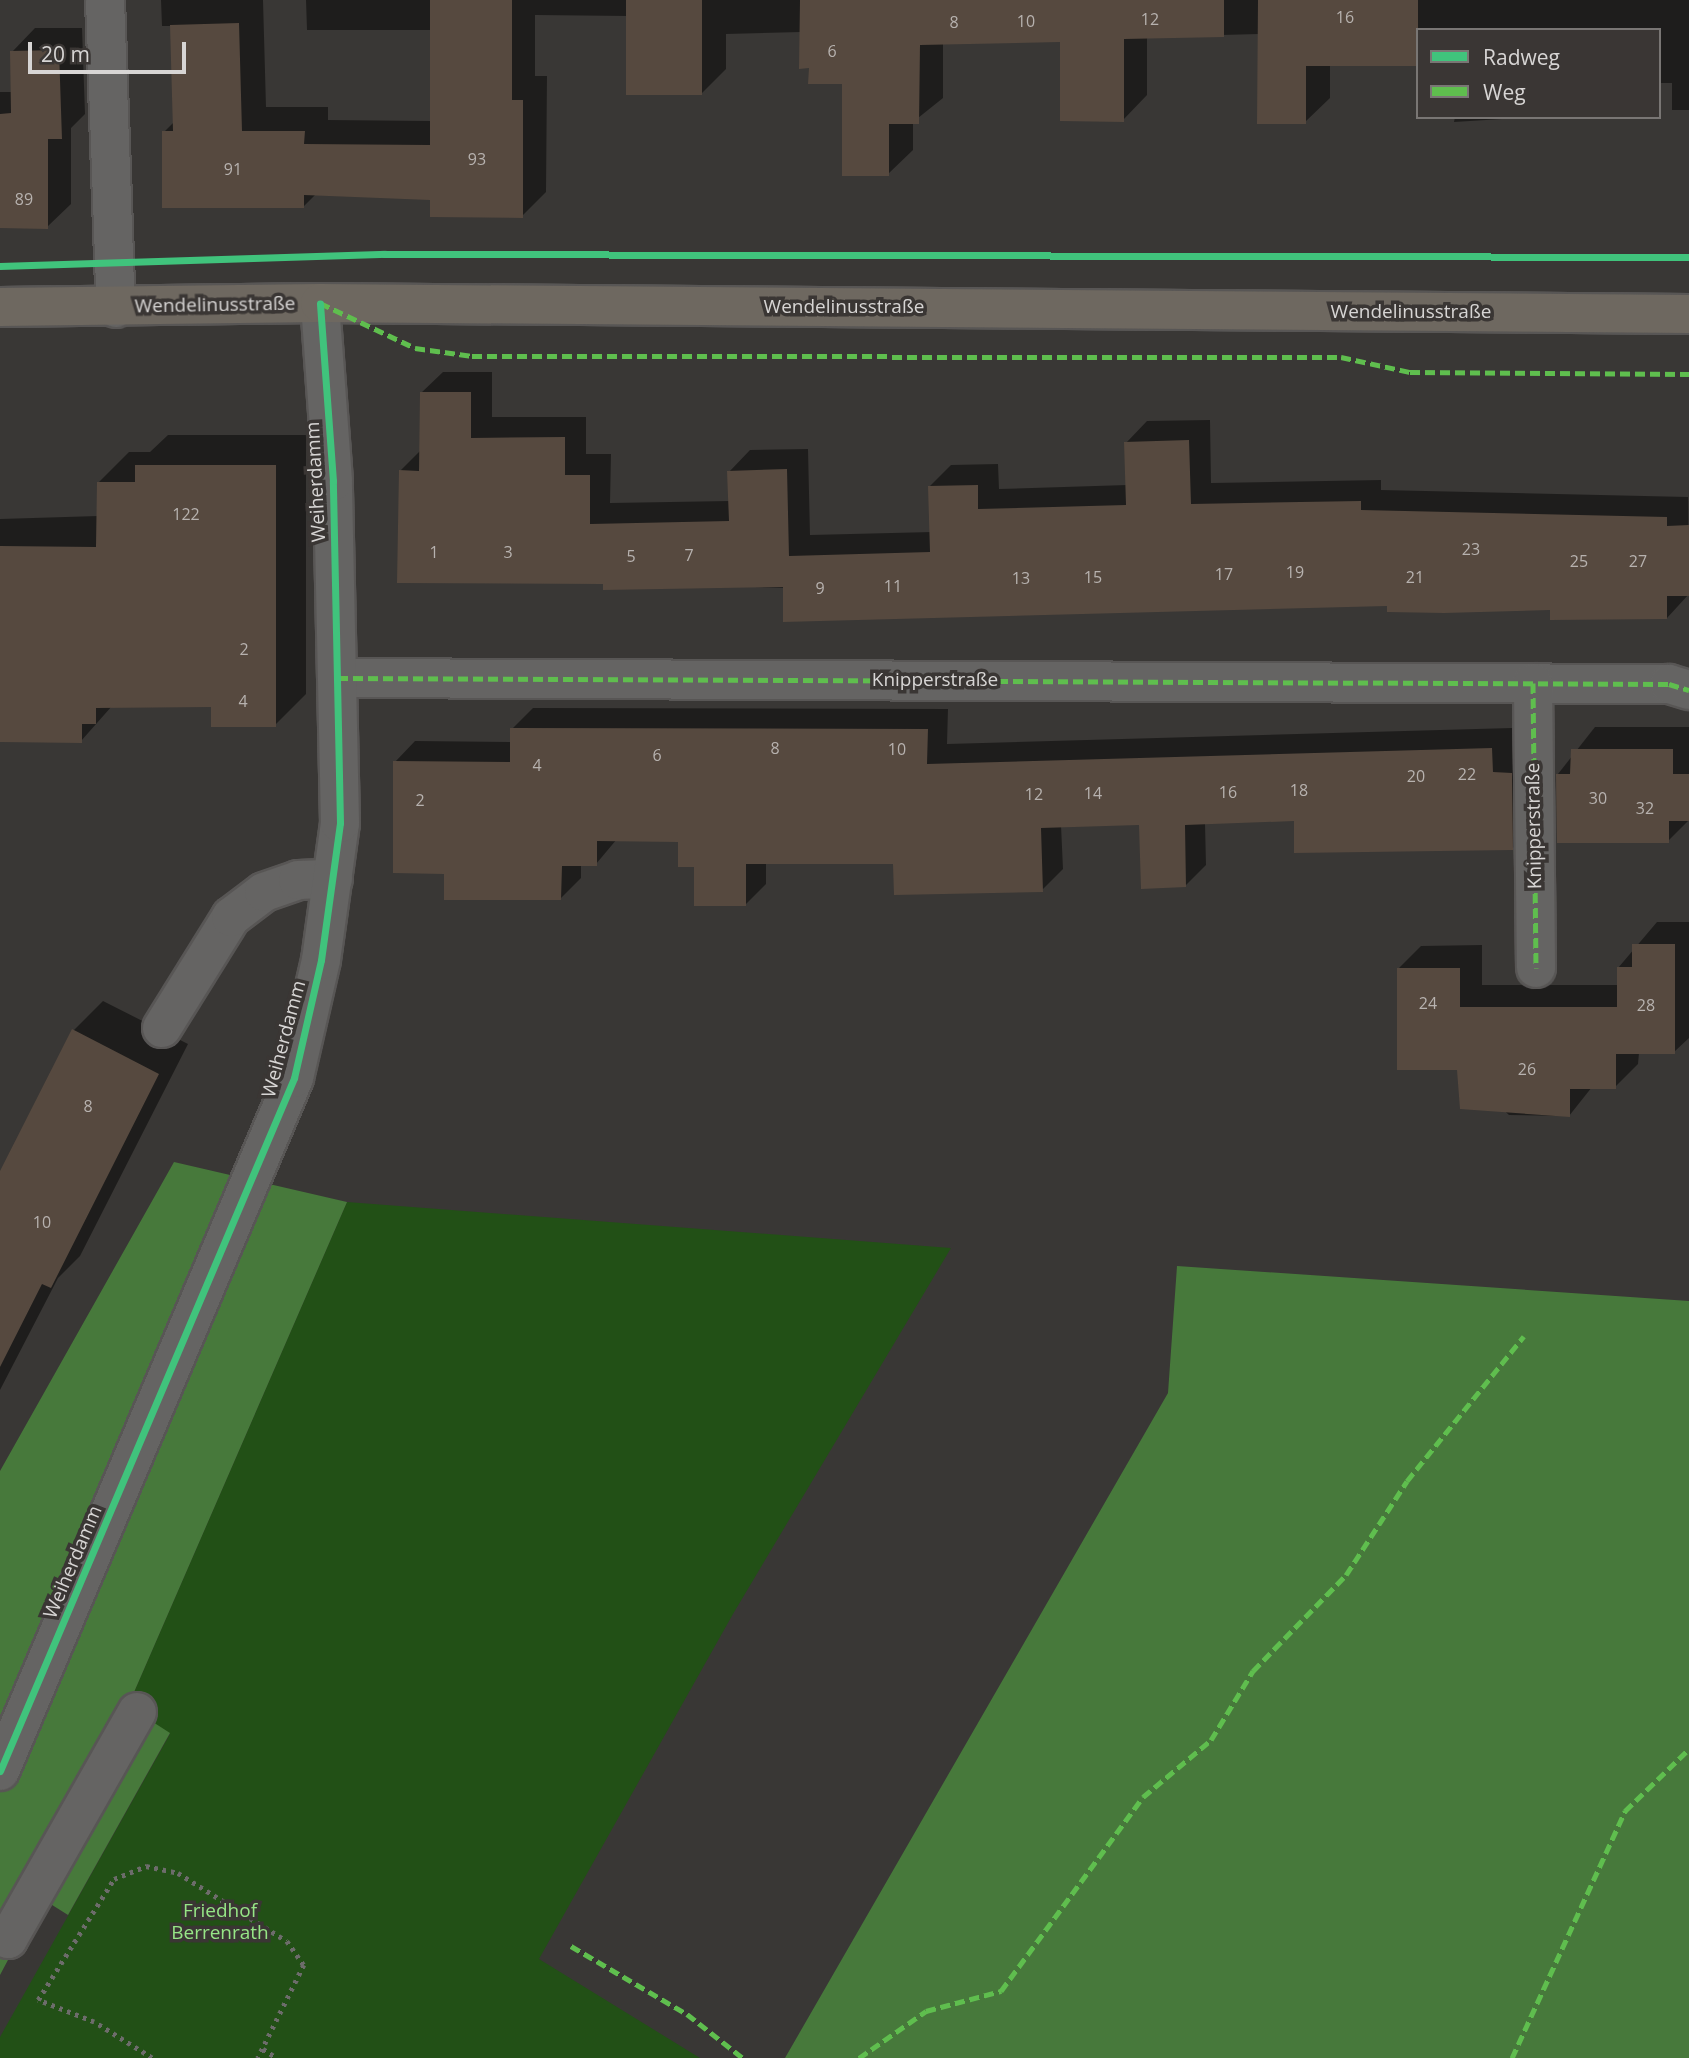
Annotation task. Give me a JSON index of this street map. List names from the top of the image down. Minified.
{"streets":{"main road":["Wendelinusstraße"],"street":["Weiherdamm","Knipperstraße"]},"crossings":[["Wendelinusstraße","Weiherdamm"],["Weiherdamm","Knipperstraße"]],"parks":["Friedhof Berrenrath"],"house_numbers":["16","12","10","8","6","93","91","89","122","23","1","3","7","5","25","27","19","17","15","21","13","11","9","2","4","8","10","6","4","22","20","18","16","14","12","30","2","32","24","28","26","8","10"],"legend":["Radweg","Weg"],"scale_bar":"20 m"}
